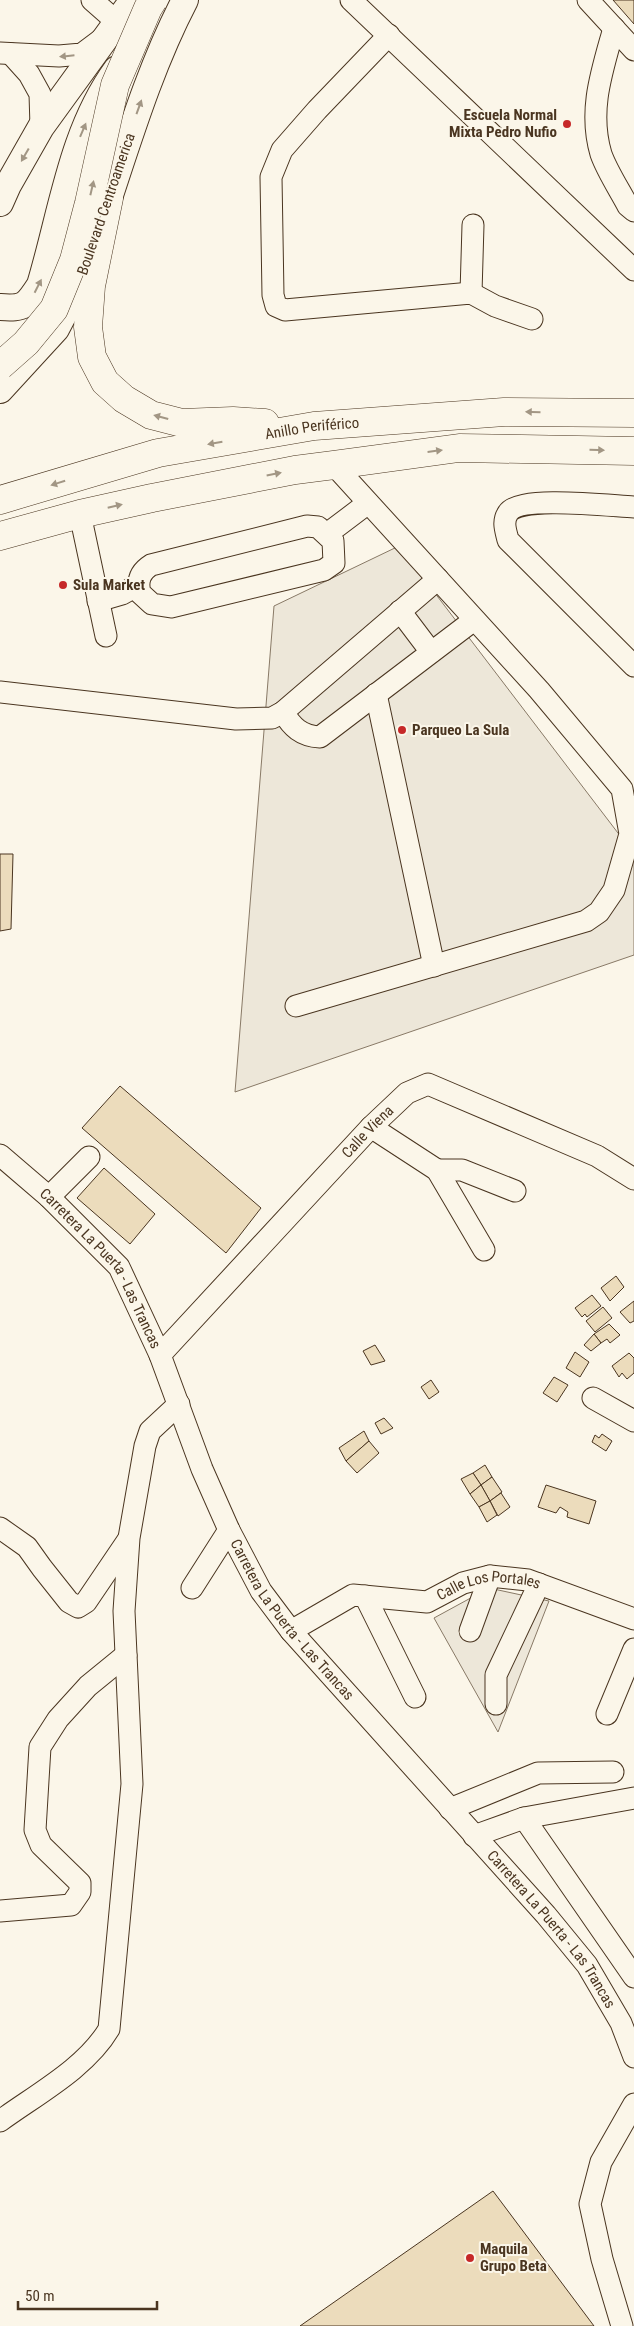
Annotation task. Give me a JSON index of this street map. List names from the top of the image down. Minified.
{"streets":{"highway":["Anillo Periférico"],"main road":["Boulevard Centroamerica"],"street":["Calle Viena","Carretera La Puerta - Las Trancas","Calle Los Portales"]},"crossings":[["Calle Viena","Carretera La Puerta - Las Trancas"],["Carretera La Puerta - Las Trancas","Calle Los Portales"]],"places":["Escuela Normal Mixta Pedro Nufio","Sula Market","Parqueo La Sula","Maquila Grupo Beta"],"scale_bar":"50 m"}
